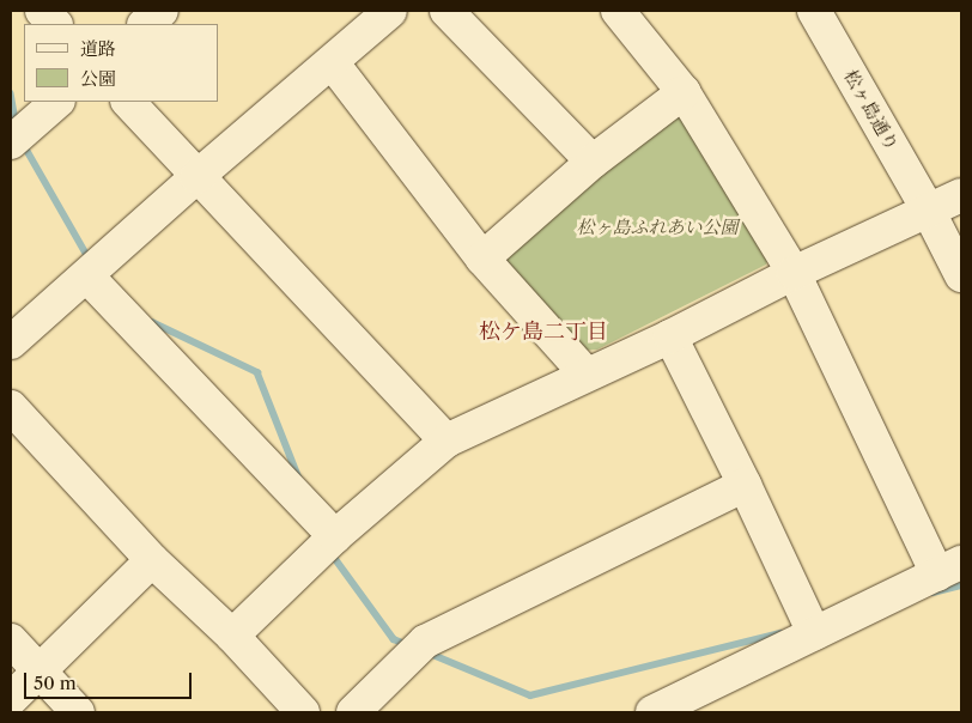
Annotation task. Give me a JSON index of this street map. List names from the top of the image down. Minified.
{"streets":{"street":["松ヶ島通り"]},"districts":["松ケ島二丁目"],"parks":["松ヶ島ふれあい公園"],"legend":["道路","公園"],"scale_bar":"50 m"}
